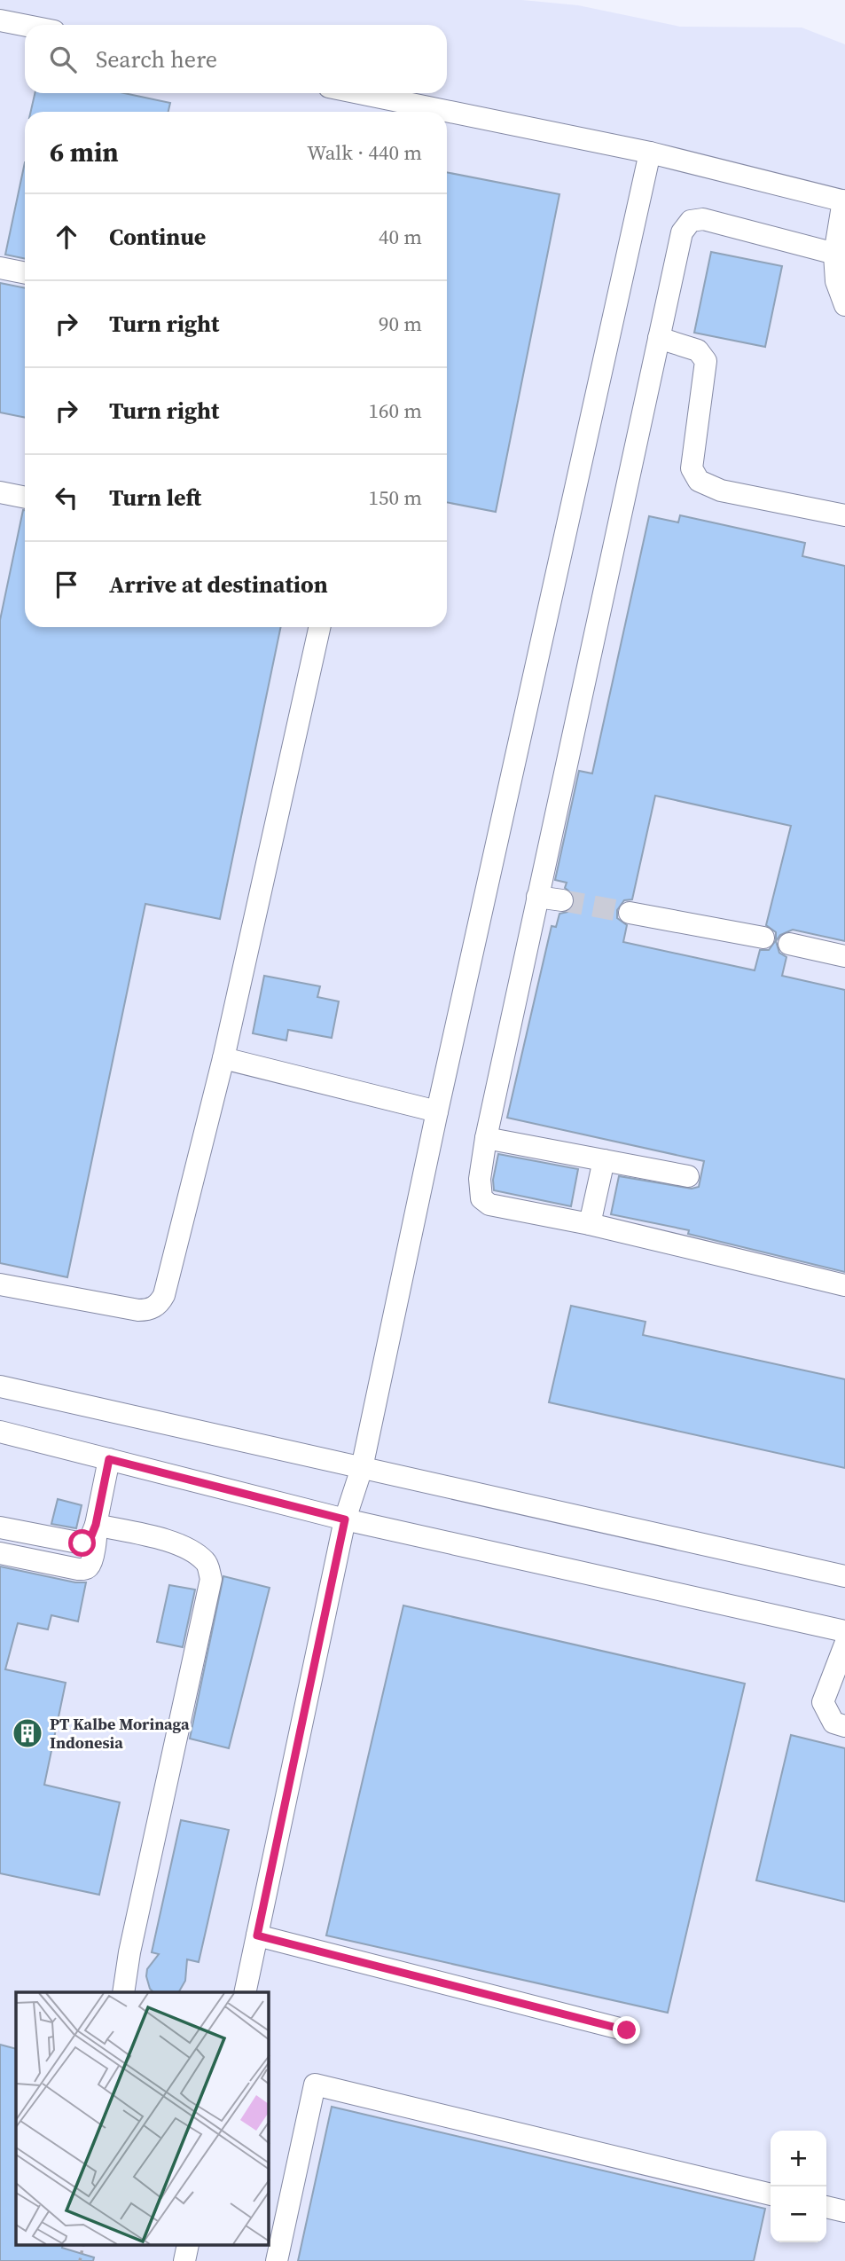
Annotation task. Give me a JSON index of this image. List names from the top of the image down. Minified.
{"places":{"building":["PT Kalbe Morinaga Indonesia"]},"page":{"search":"Search here","heading":["6 min","Walk · 440 m"],"list":[["Continue","40 m"],["Turn right","90 m"],["Turn right","160 m"],["Turn left","150 m"],"Arrive at destination"],"map_buttons":["+","−"]}}
